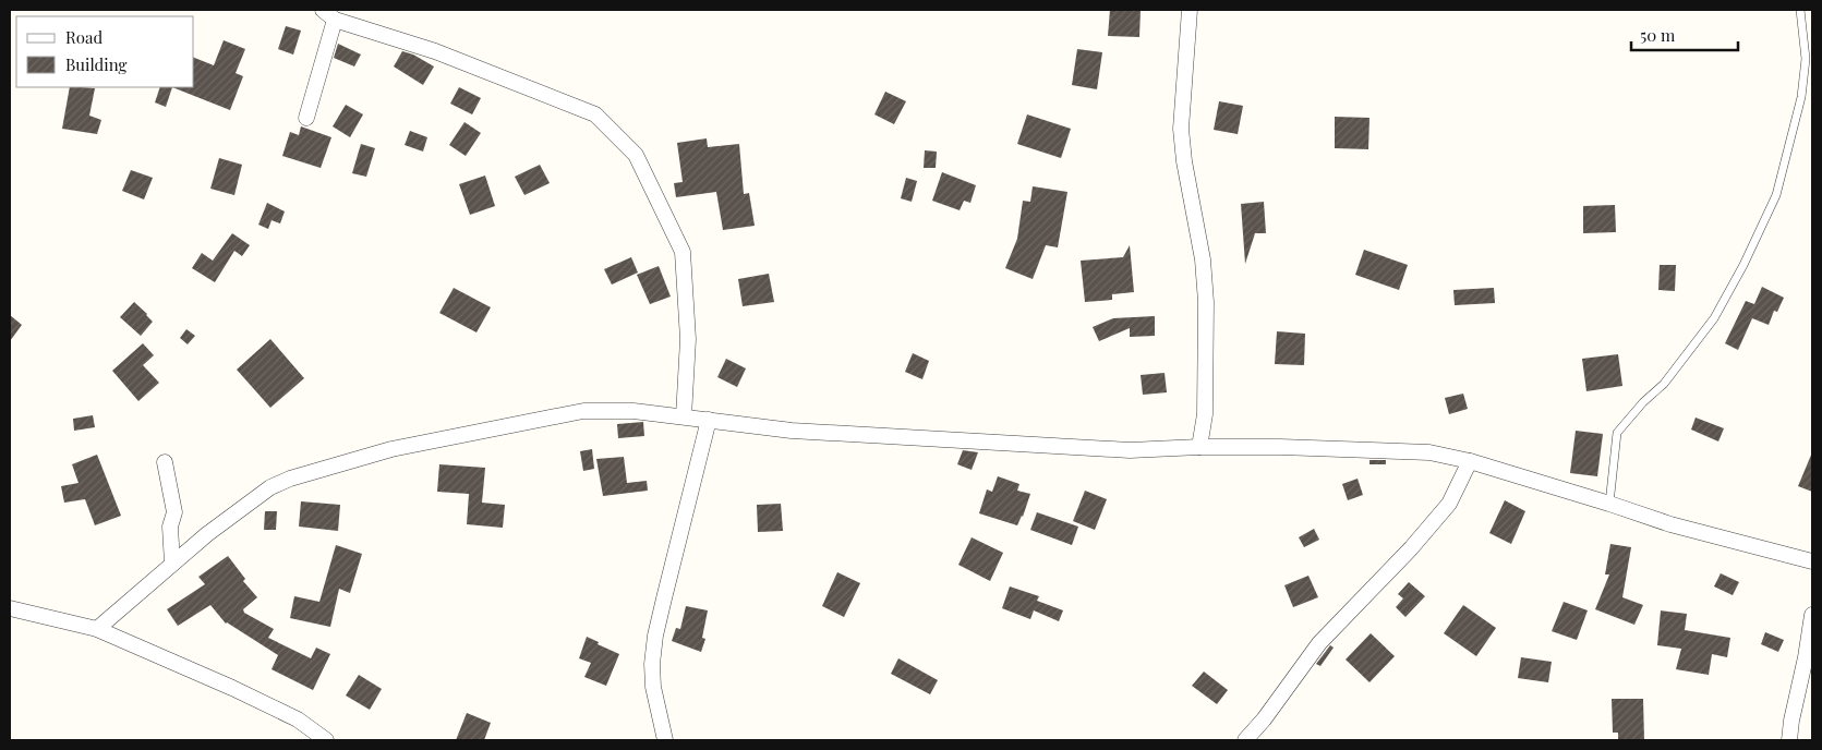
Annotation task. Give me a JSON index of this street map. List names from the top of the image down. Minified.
{"legend":["Road","Building"],"scale_bar":"50 m"}
